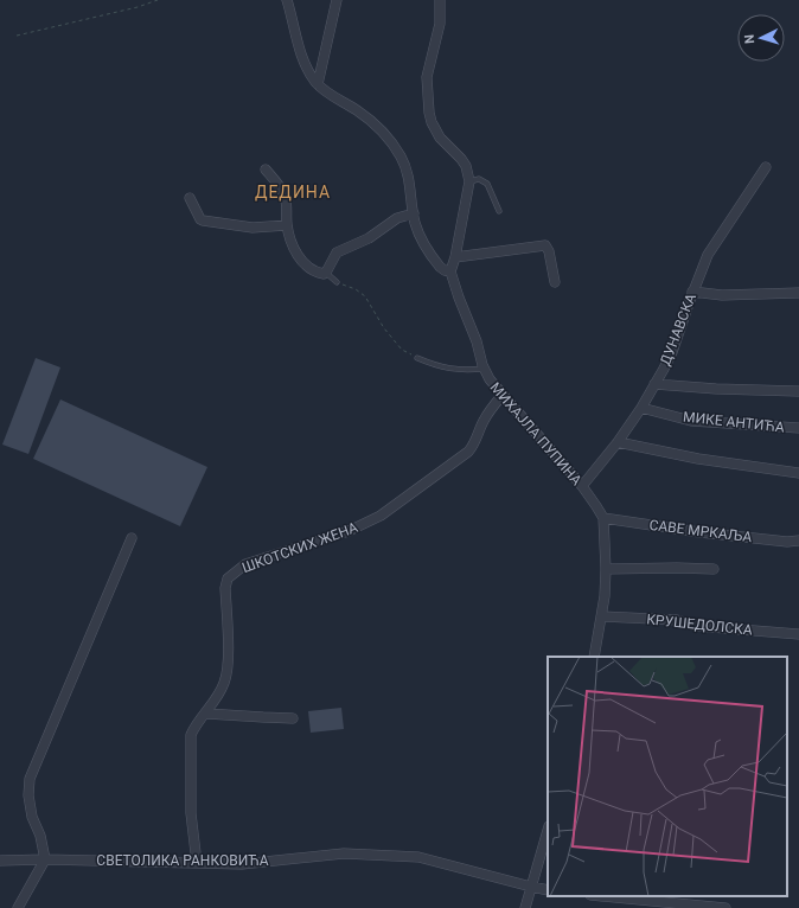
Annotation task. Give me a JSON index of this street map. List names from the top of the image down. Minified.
{"streets":{"street":["ДУНАВСКА","МИКЕ АНТИЋА","МИХАЈЛА ПУПИНА","САВЕ МРКАЉА","ШКОТСКИХ ЖЕНА","КРУШЕДОЛСКА","СВЕТОЛИКА РАНКОВИЋА"]},"crossings":[["ДУНАВСКА","МИКЕ АНТИЋА"],["ДУНАВСКА","МИХАЈЛА ПУПИНА"],["МИХАЈЛА ПУПИНА","САВЕ МРКАЉА"],["МИХАЈЛА ПУПИНА","ШКОТСКИХ ЖЕНА"],["МИХАЈЛА ПУПИНА","КРУШЕДОЛСКА"],["ШКОТСКИХ ЖЕНА","СВЕТОЛИКА РАНКОВИЋА"]],"districts":["ДЕДИНА"],"north":"left"}
